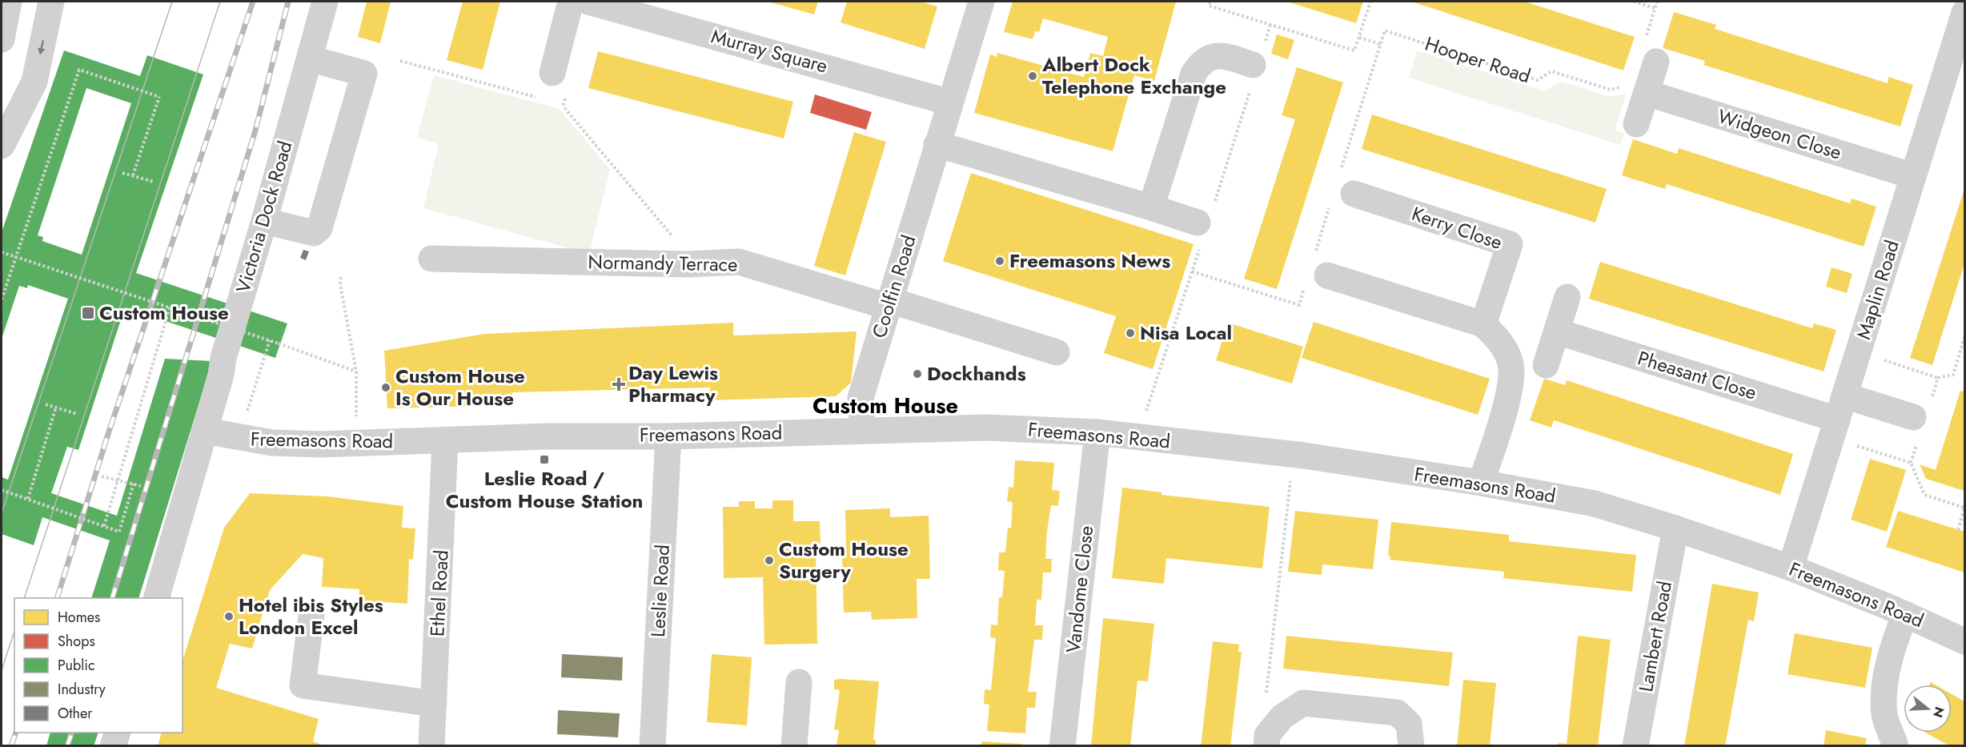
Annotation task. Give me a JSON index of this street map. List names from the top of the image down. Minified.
{"streets":{"street":["Murray Square","Widgeon Close","Victoria Dock Road","Kerry Close","Normandy Terrace","Coolfin Road","Maplin Road","Pheasant Close","Freemasons Road","Vandome Close","Leslie Road","Ethel Road","Lambert Road"],"path":["Hooper Road"]},"crossings":[["Murray Square","Coolfin Road"],["Hooper Road","Widgeon Close"],["Widgeon Close","Maplin Road"],["Victoria Dock Road","Freemasons Road"],["Normandy Terrace","Coolfin Road"],["Coolfin Road","Freemasons Road"],["Maplin Road","Pheasant Close"],["Maplin Road","Freemasons Road"],["Freemasons Road","Vandome Close"],["Freemasons Road","Leslie Road"],["Freemasons Road","Ethel Road"],["Freemasons Road","Lambert Road"]],"districts":["Custom House"],"places":{"other":["Albert Dock Telephone Exchange","Freemasons News","Nisa Local","Dockhands","Custom House Is Our House","Custom House Surgery","Hotel ibis Styles London Excel"],"transit":["Custom House","Leslie Road / Custom House Station"],"health":["Day Lewis Pharmacy"]},"legend":["Homes","Shops","Public","Industry","Other"],"north":"right"}
